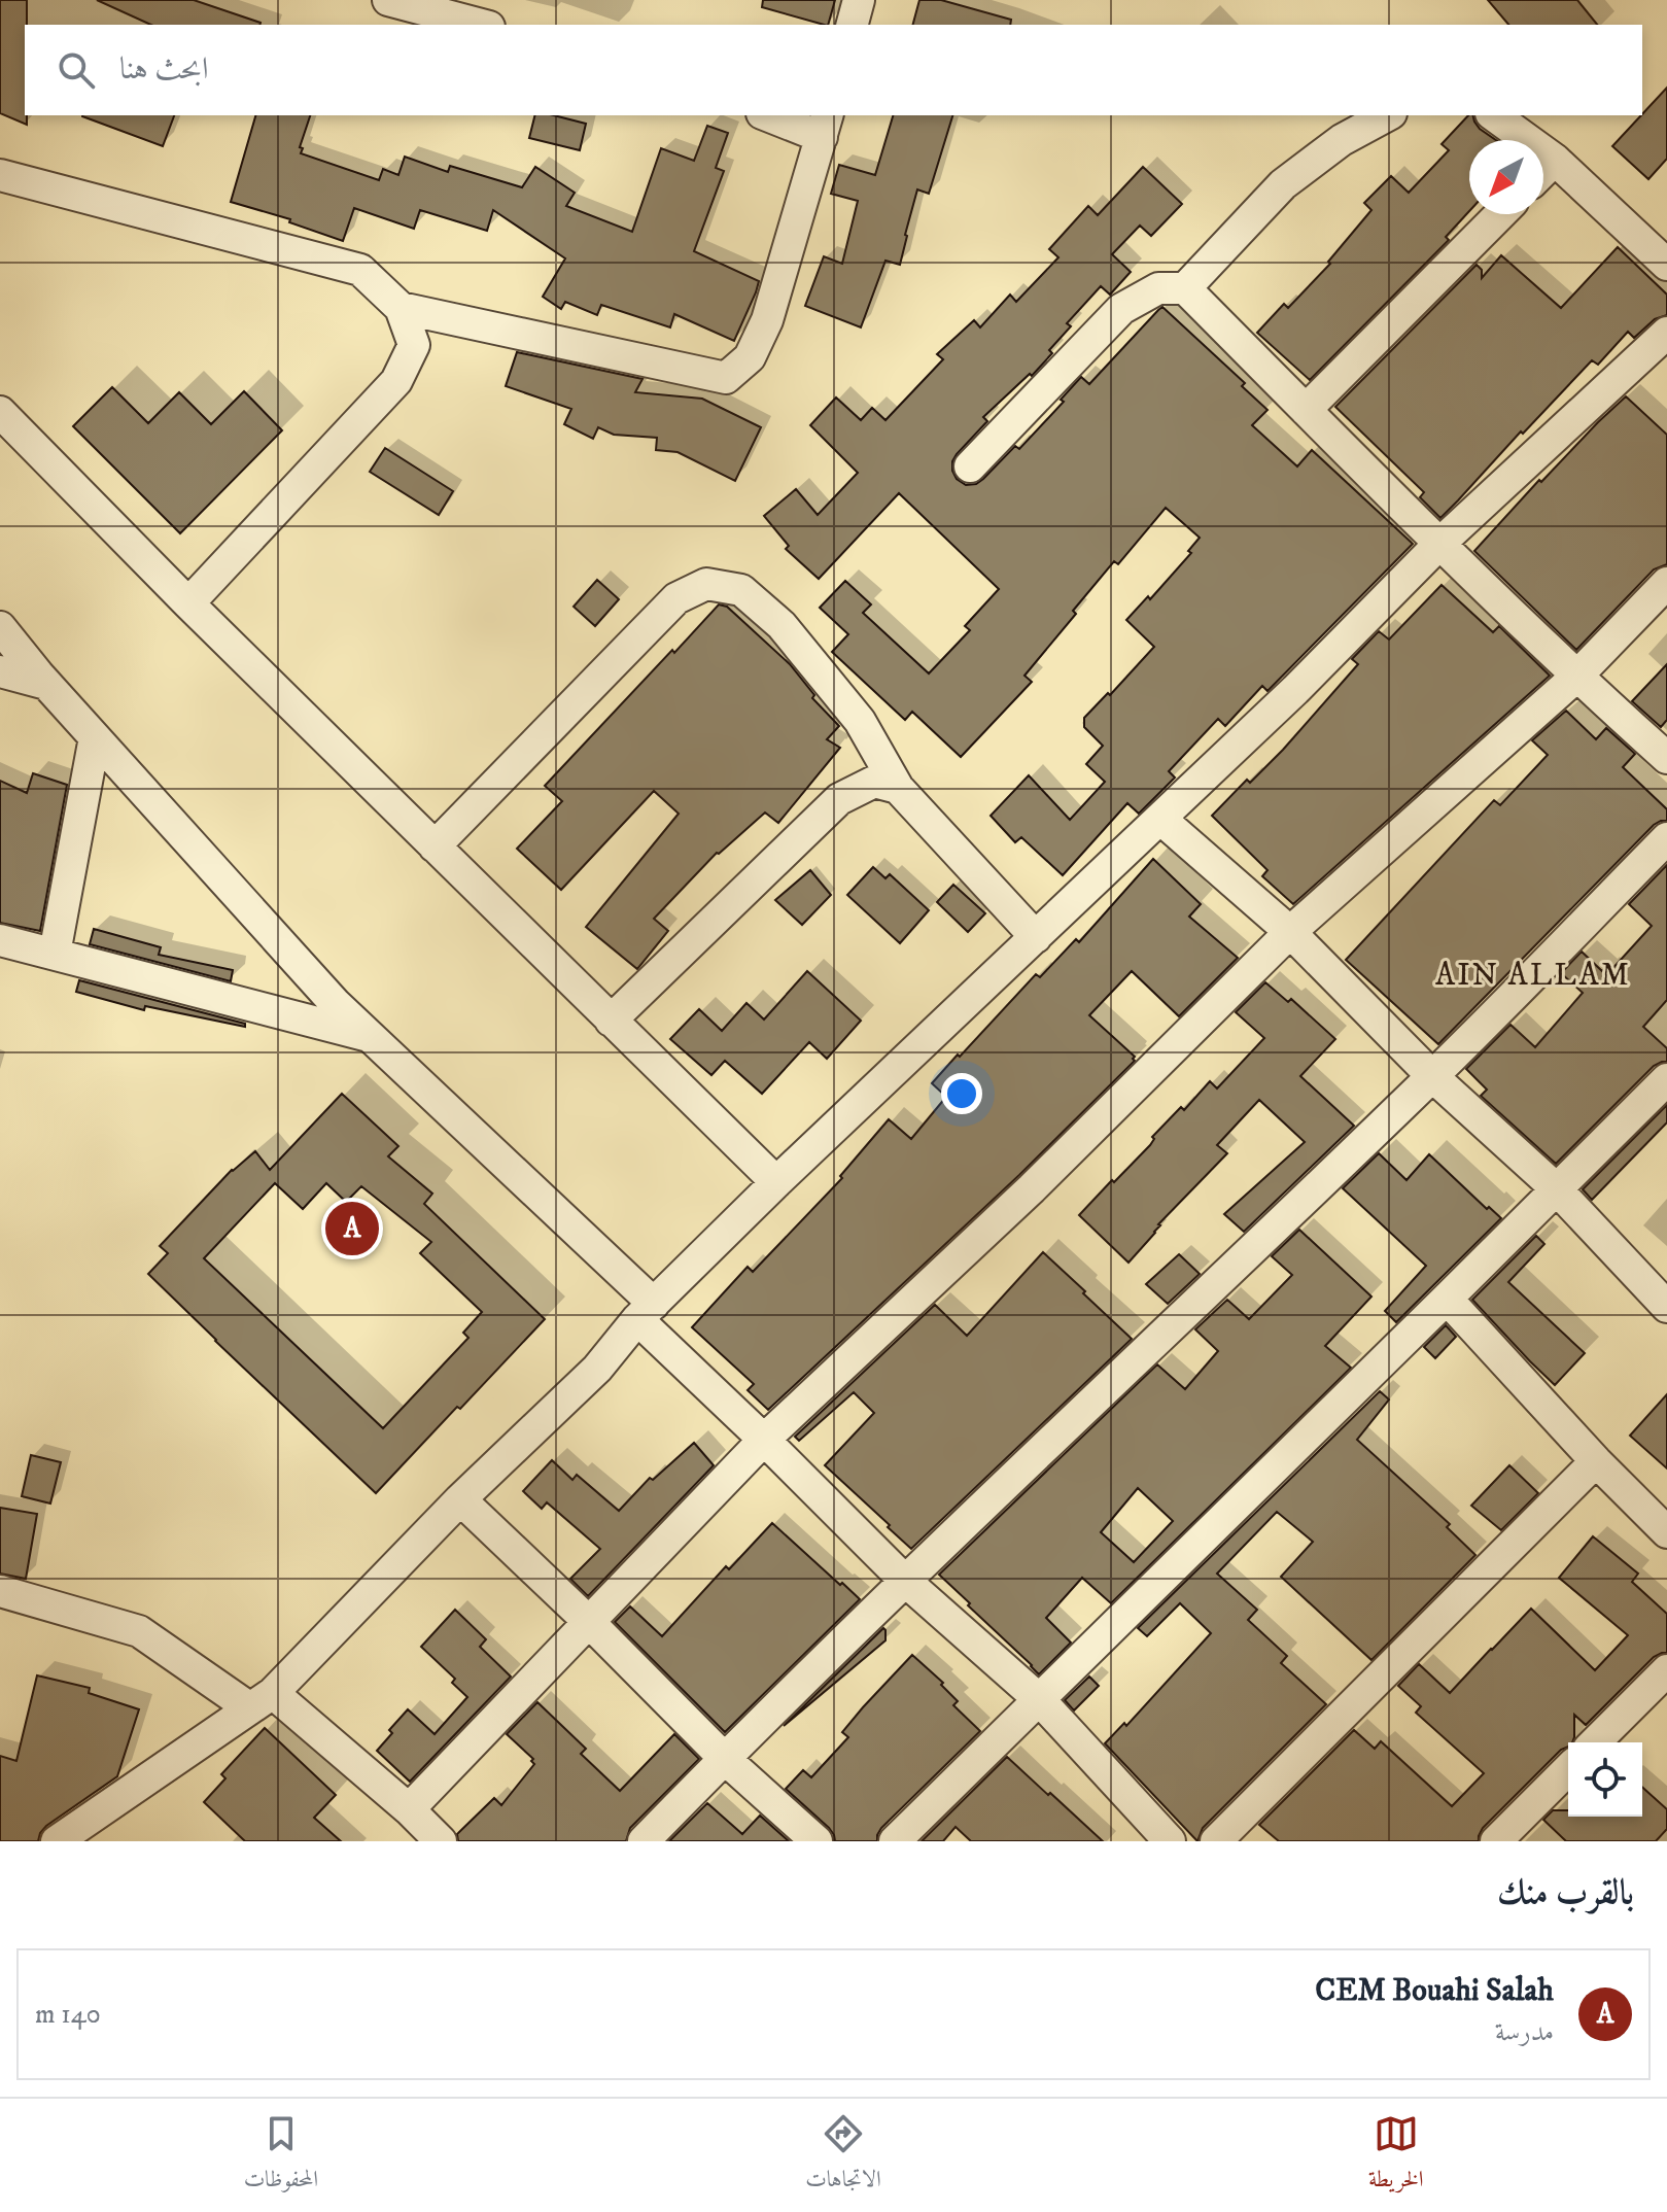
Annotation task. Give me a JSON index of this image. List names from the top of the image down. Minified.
{"districts":["AIN ALLAM"],"north":"bottom left","page":{"search":"ابحث هنا","pins":"A","heading":"بالقرب منك","list":[{"mark":"A","name":"CEM Bouahi Salah","note":"مدرسة","value":"140 m"}],"nav":["الخريطة","الاتجاهات","المحفوظات"]}}
